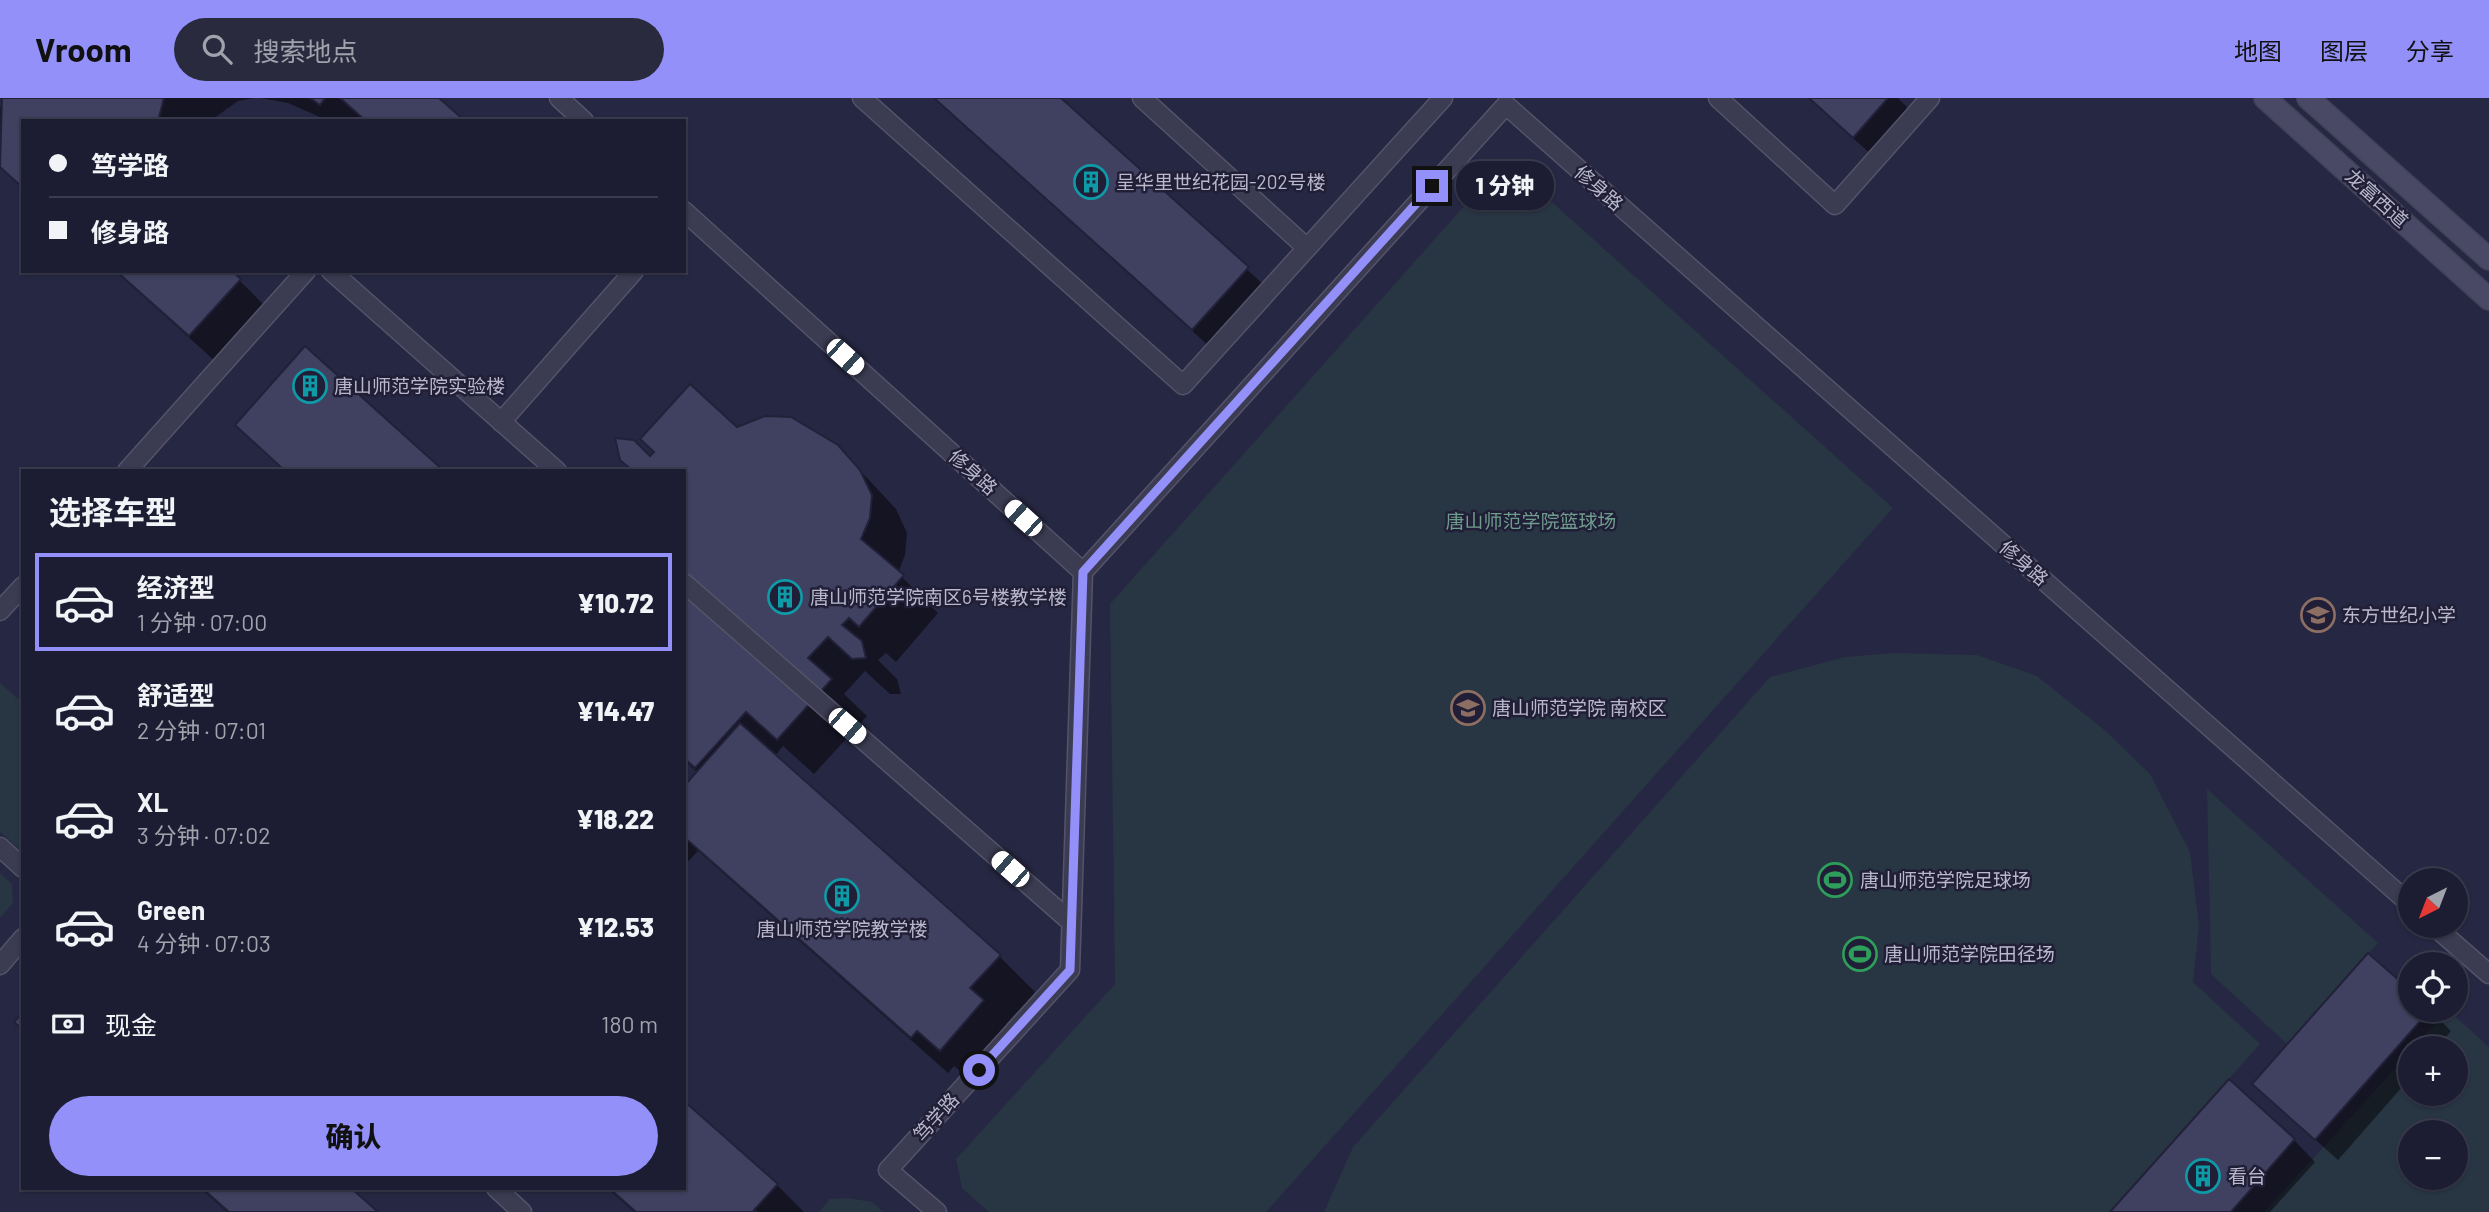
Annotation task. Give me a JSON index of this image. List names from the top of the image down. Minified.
{"streets":{"main road":["龙富西道"],"lane":["修身路","笃学路"]},"crossings":[["修身路","笃学路"]],"parks":["唐山师范学院篮球场"],"places":{"building":["呈华里世纪花园-202号楼","唐山师范学院实验楼","唐山师范学院南区6号楼教学楼","唐山师范学院教学楼","看台"],"school or university":["东方世纪小学","唐山师范学院 南校区"],"sports":["唐山师范学院足球场","唐山师范学院田径场"]},"north":"bottom left","page":{"header":"Vroom","search":"搜索地点","nav":["地图","图层","分享"],"banner":["笃学路","修身路"],"bubble":"1 分钟","heading":"选择车型","list":[{"name":"经济型","note":"1 分钟 · 07:00","value":"¥10.72"},{"name":"舒适型","note":"2 分钟 · 07:01","value":"¥14.47"},{"name":"XL","note":"3 分钟 · 07:02","value":"¥18.22"},{"name":"Green","note":"4 分钟 · 07:03","value":"¥12.53"}],"map_buttons":["+","−"],"pay":["现金","180 m"],"buttons":"确认"}}
